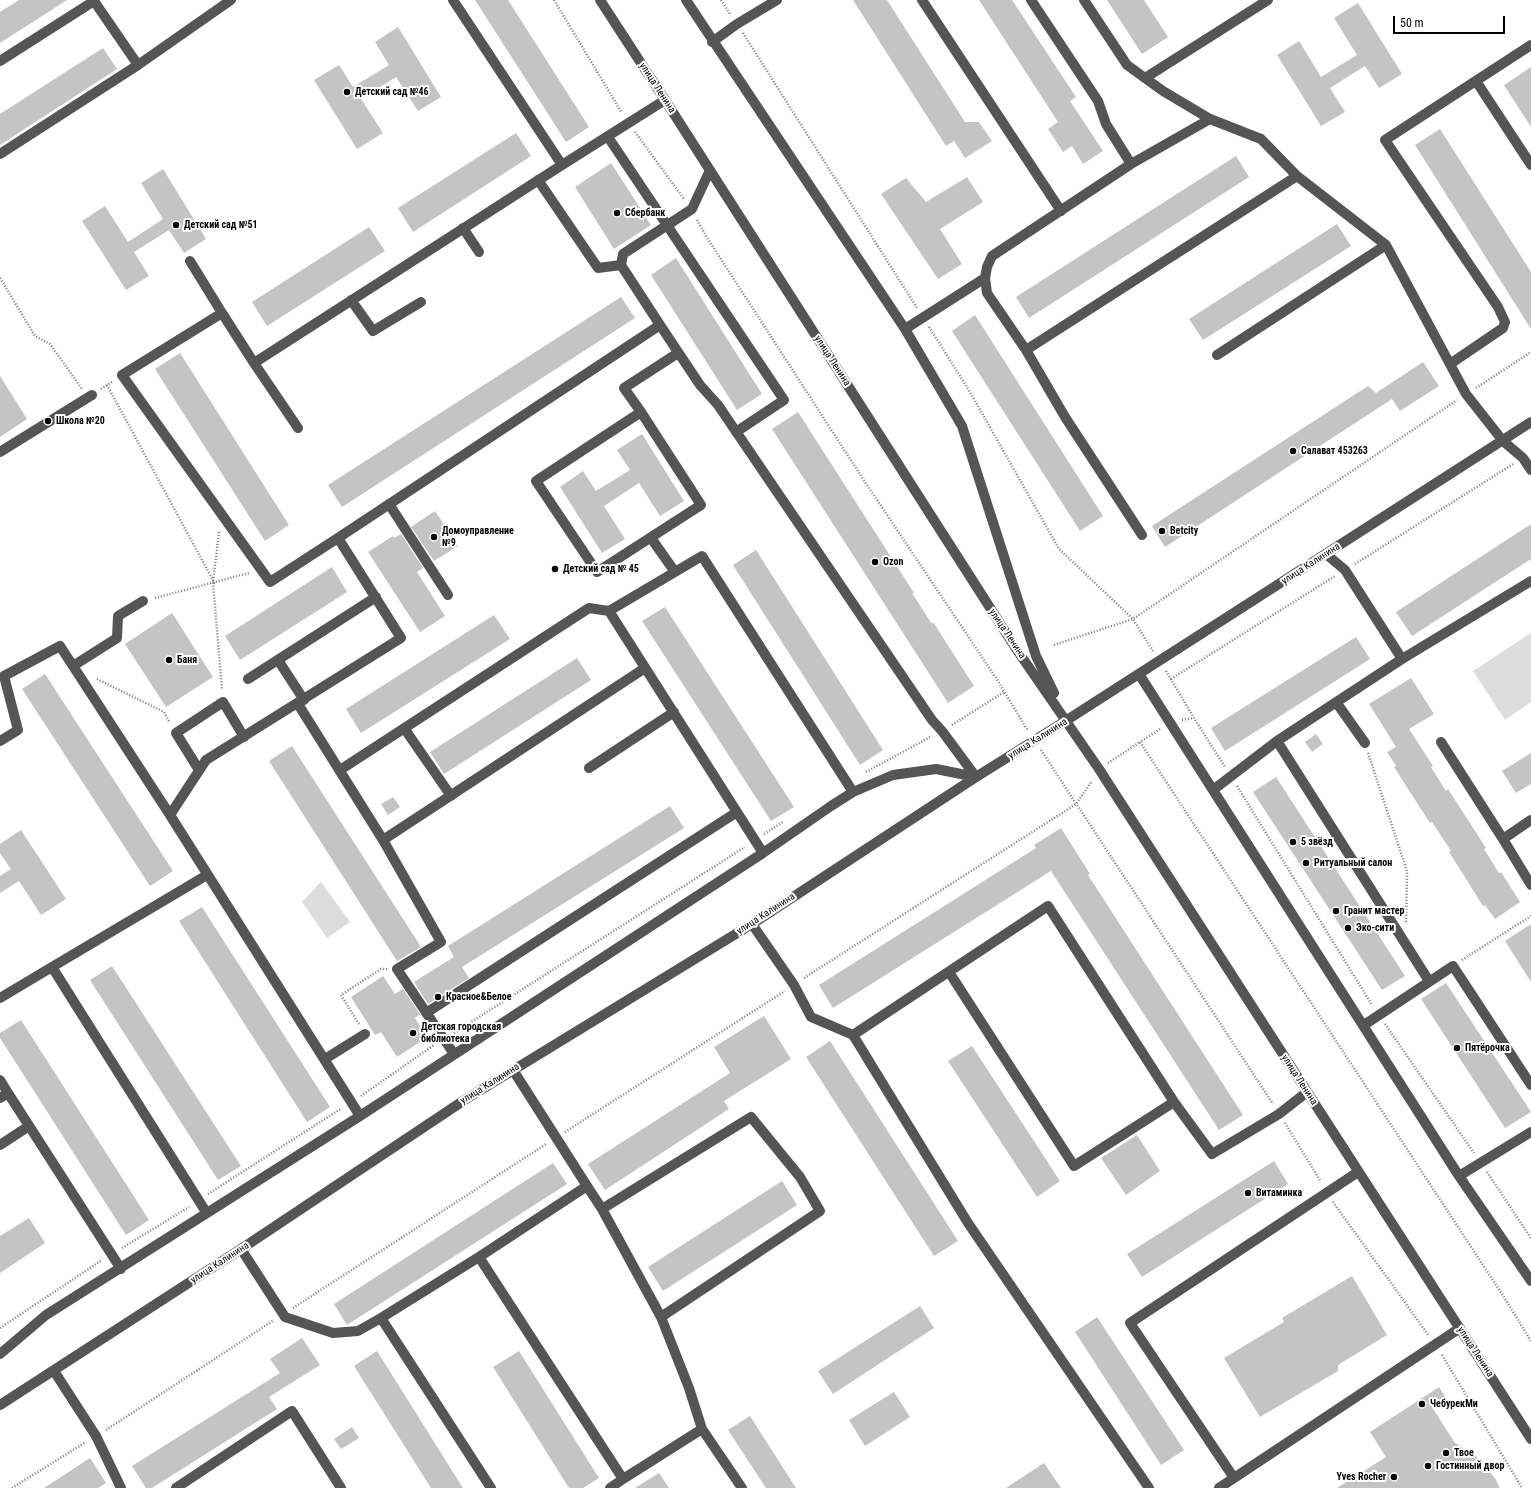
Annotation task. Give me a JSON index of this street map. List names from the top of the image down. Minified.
{"streets":{"street":["улица Ленина","улица Калинина"]},"crossings":[["улица Ленина","улица Калинина"]],"places":["Детский сад №46","Сбербанк","Детский сад №51","Школа №20","Салават 453263","Betcity","Домоуправление №9","Ozon","Детский сад № 45","Баня","5 звёзд","Ритуальный салон","Гранит мастер","Эко-сити","Красное&Белое","Детская городская библиотека","Пятёрочка","Витаминка","ЧебурекМи","Твое","Гостинный двор","Yves Rocher"],"scale_bar":"50 m"}
